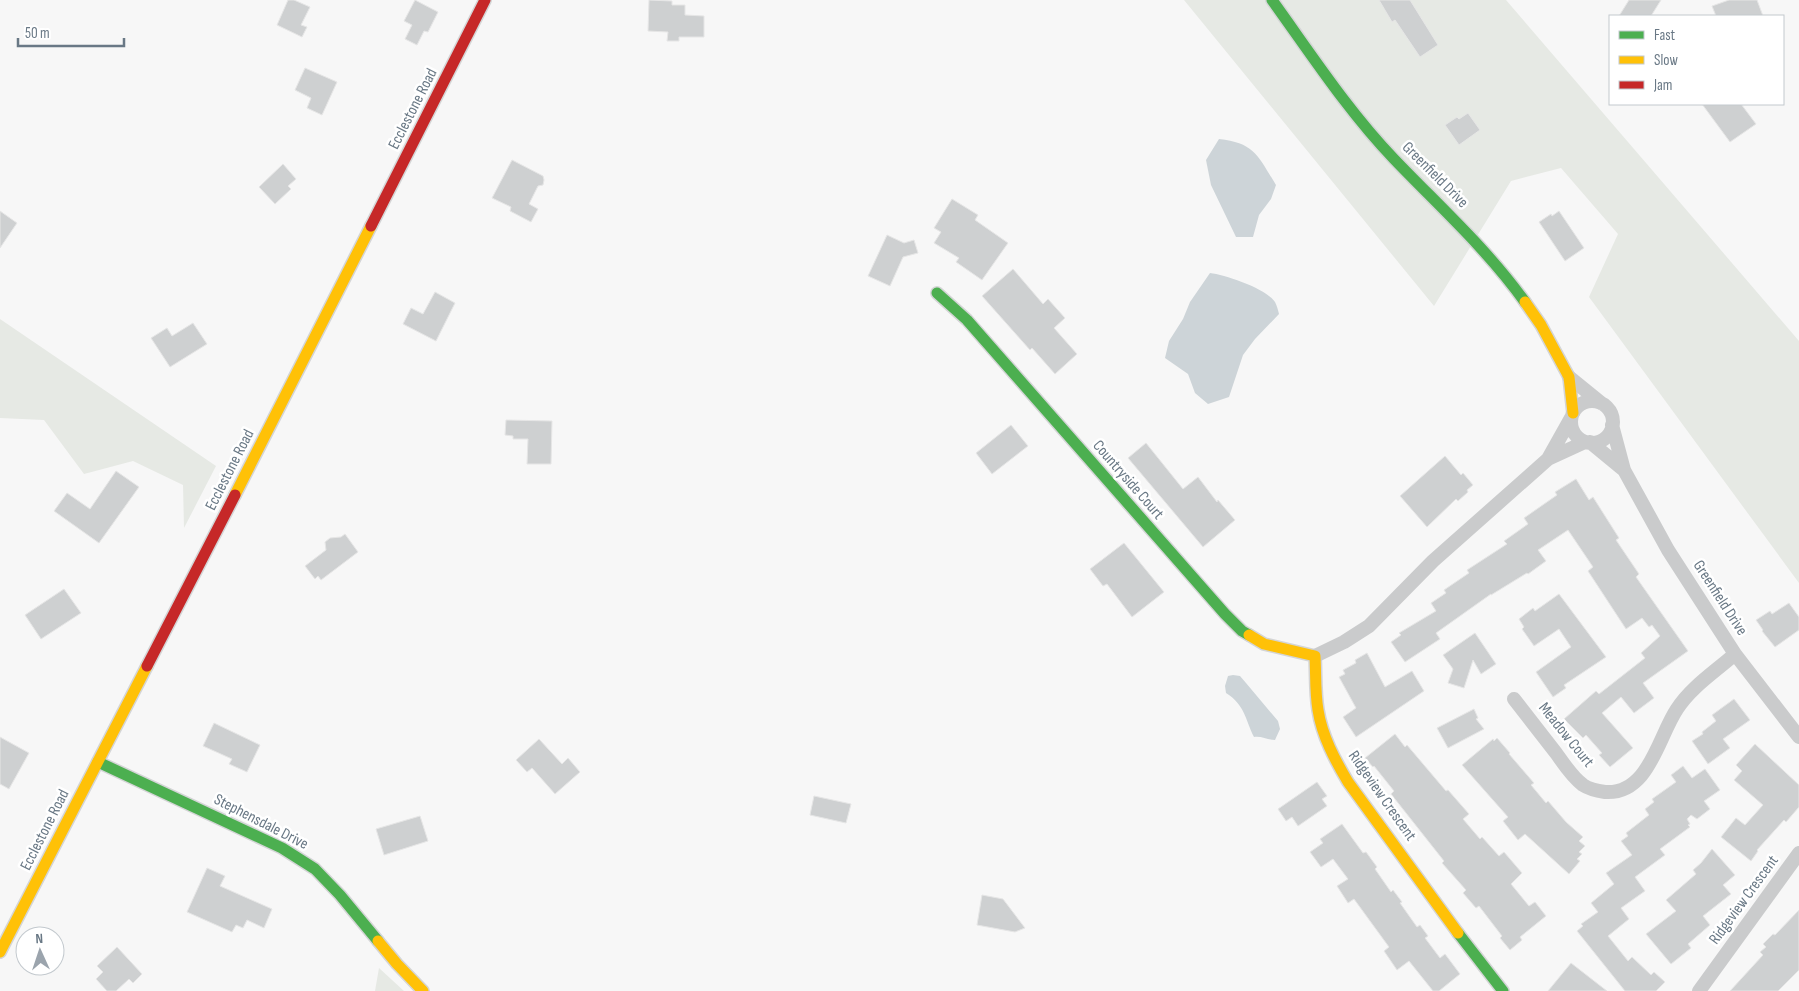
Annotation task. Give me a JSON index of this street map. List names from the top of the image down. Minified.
{"streets":{"street":["Ecclestone Road","Greenfield Drive","Countryside Court","Meadow Court","Ridgeview Crescent","Stephensdale Drive"]},"crossings":[["Ecclestone Road","Stephensdale Drive"],["Greenfield Drive","Meadow Court"],["Countryside Court","Ridgeview Crescent"]],"legend":["Fast","Slow","Jam"],"scale_bar":"50 m","north":"top"}
